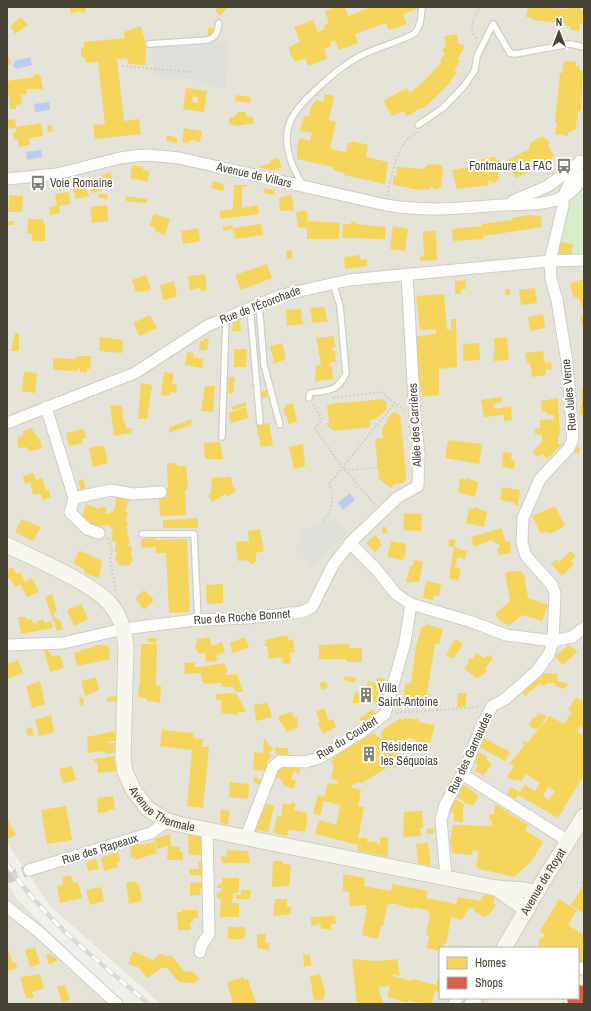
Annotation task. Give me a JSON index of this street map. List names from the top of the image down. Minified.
{"streets":{"main road":["Avenue Thermale","Avenue de Royat"],"street":["Avenue de Villars","Rue de l'Écorchade","Rue Jules Verne","Allée des Carrières","Rue de Roche Bonnet","Rue du Coudert","Rue des Garnaudes","Rue des Rapeaux"]},"crossings":[["Avenue de Villars","Rue Jules Verne"],["Rue de l'Écorchade","Rue Jules Verne"],["Rue de l'Écorchade","Allée des Carrières"],["Rue Jules Verne","Rue des Garnaudes"],["Allée des Carrières","Rue de Roche Bonnet"],["Rue de Roche Bonnet","Avenue Thermale"],["Rue du Coudert","Avenue Thermale"],["Rue des Garnaudes","Avenue Thermale"],["Avenue Thermale","Rue des Rapeaux"],["Avenue Thermale","Avenue de Royat"]],"places":{"bus stop":["Fontmaure La FAC","Voie Romaine"],"building":["Villa Saint-Antoine","Résidence les Séquoias"]},"legend":["Homes","Shops"],"north":"top"}
